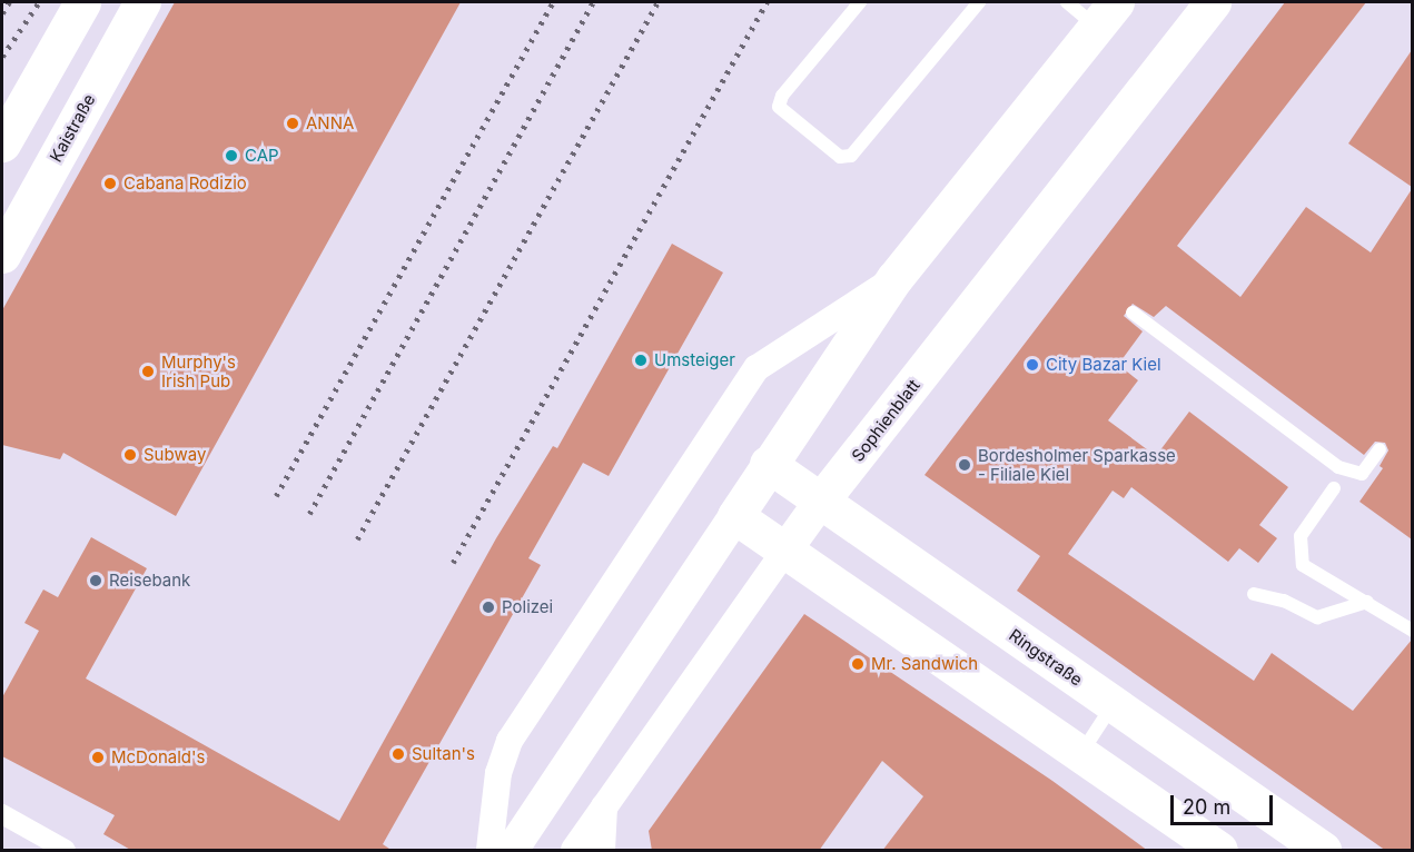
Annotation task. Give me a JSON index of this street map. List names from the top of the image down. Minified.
{"streets":{"main road":["Kaistraße","Sophienblatt","Ringstraße"]},"crossings":[["Sophienblatt","Ringstraße"]],"places":["ANNA","CAP","Cabana Rodizio","Umsteiger","City Bazar Kiel","Murphy's Irish Pub","Subway","Bordesholmer Sparkasse - Filiale Kiel","Reisebank","Polizei","Mr. Sandwich","Sultan's","McDonald's"],"scale_bar":"20 m"}
